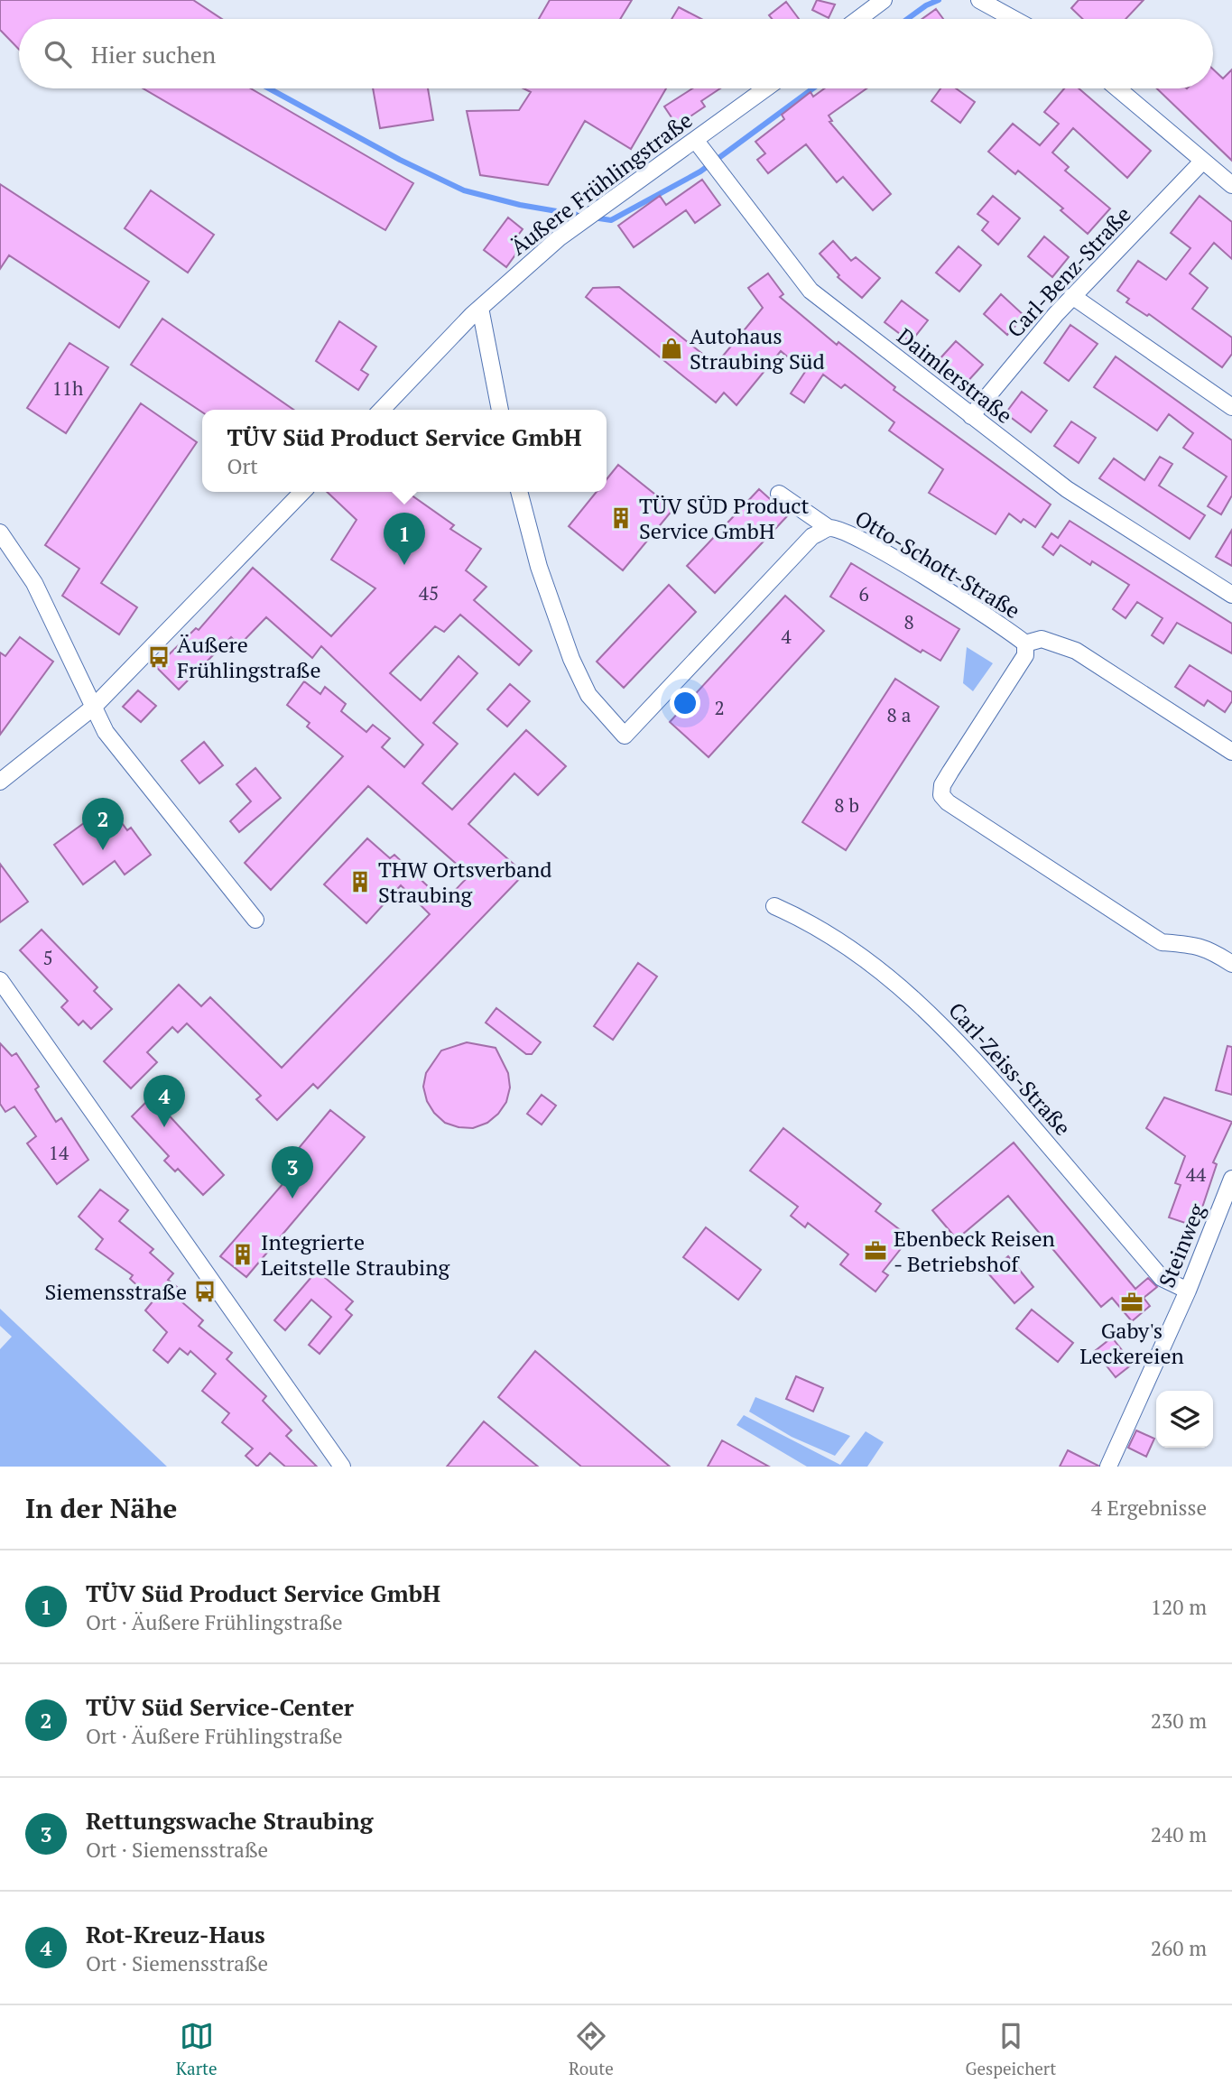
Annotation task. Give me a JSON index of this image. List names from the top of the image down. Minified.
{"streets":{"street":["Äußere Frühlingstraße","Carl-Benz-Straße","Daimlerstraße","Otto-Schott-Straße","Carl-Zeiss-Straße","Steinweg"]},"crossings":[["Äußere Frühlingstraße","Daimlerstraße"],["Carl-Benz-Straße","Daimlerstraße"],["Carl-Zeiss-Straße","Steinweg"]],"places":{"shop":["Autohaus Straubing Süd"],"building":["TÜV SÜD Product Service GmbH","THW Ortsverband Straubing","Integrierte Leitstelle Straubing"],"bus stop":["Äußere Frühlingstraße","Siemensstraße"],"office":["Ebenbeck Reisen - Betriebshof","Gaby's Leckereien"]},"house_numbers":["11h","45","6","8","4","2","8 a","8 b","5","14","44"],"page":{"search":"Hier suchen","popup":["TÜV Süd Product Service GmbH","Ort"],"pins":["1","2","4","3"],"heading":["In der Nähe","4 Ergebnisse"],"list":[{"mark":"1","name":"TÜV Süd Product Service GmbH","note":"Ort · Äußere Frühlingstraße","value":"120 m"},{"mark":"2","name":"TÜV Süd Service-Center","note":"Ort · Äußere Frühlingstraße","value":"230 m"},{"mark":"3","name":"Rettungswache Straubing","note":"Ort · Siemensstraße","value":"240 m"},{"mark":"4","name":"Rot-Kreuz-Haus","note":"Ort · Siemensstraße","value":"260 m"}],"nav":["Karte","Route","Gespeichert"]}}
